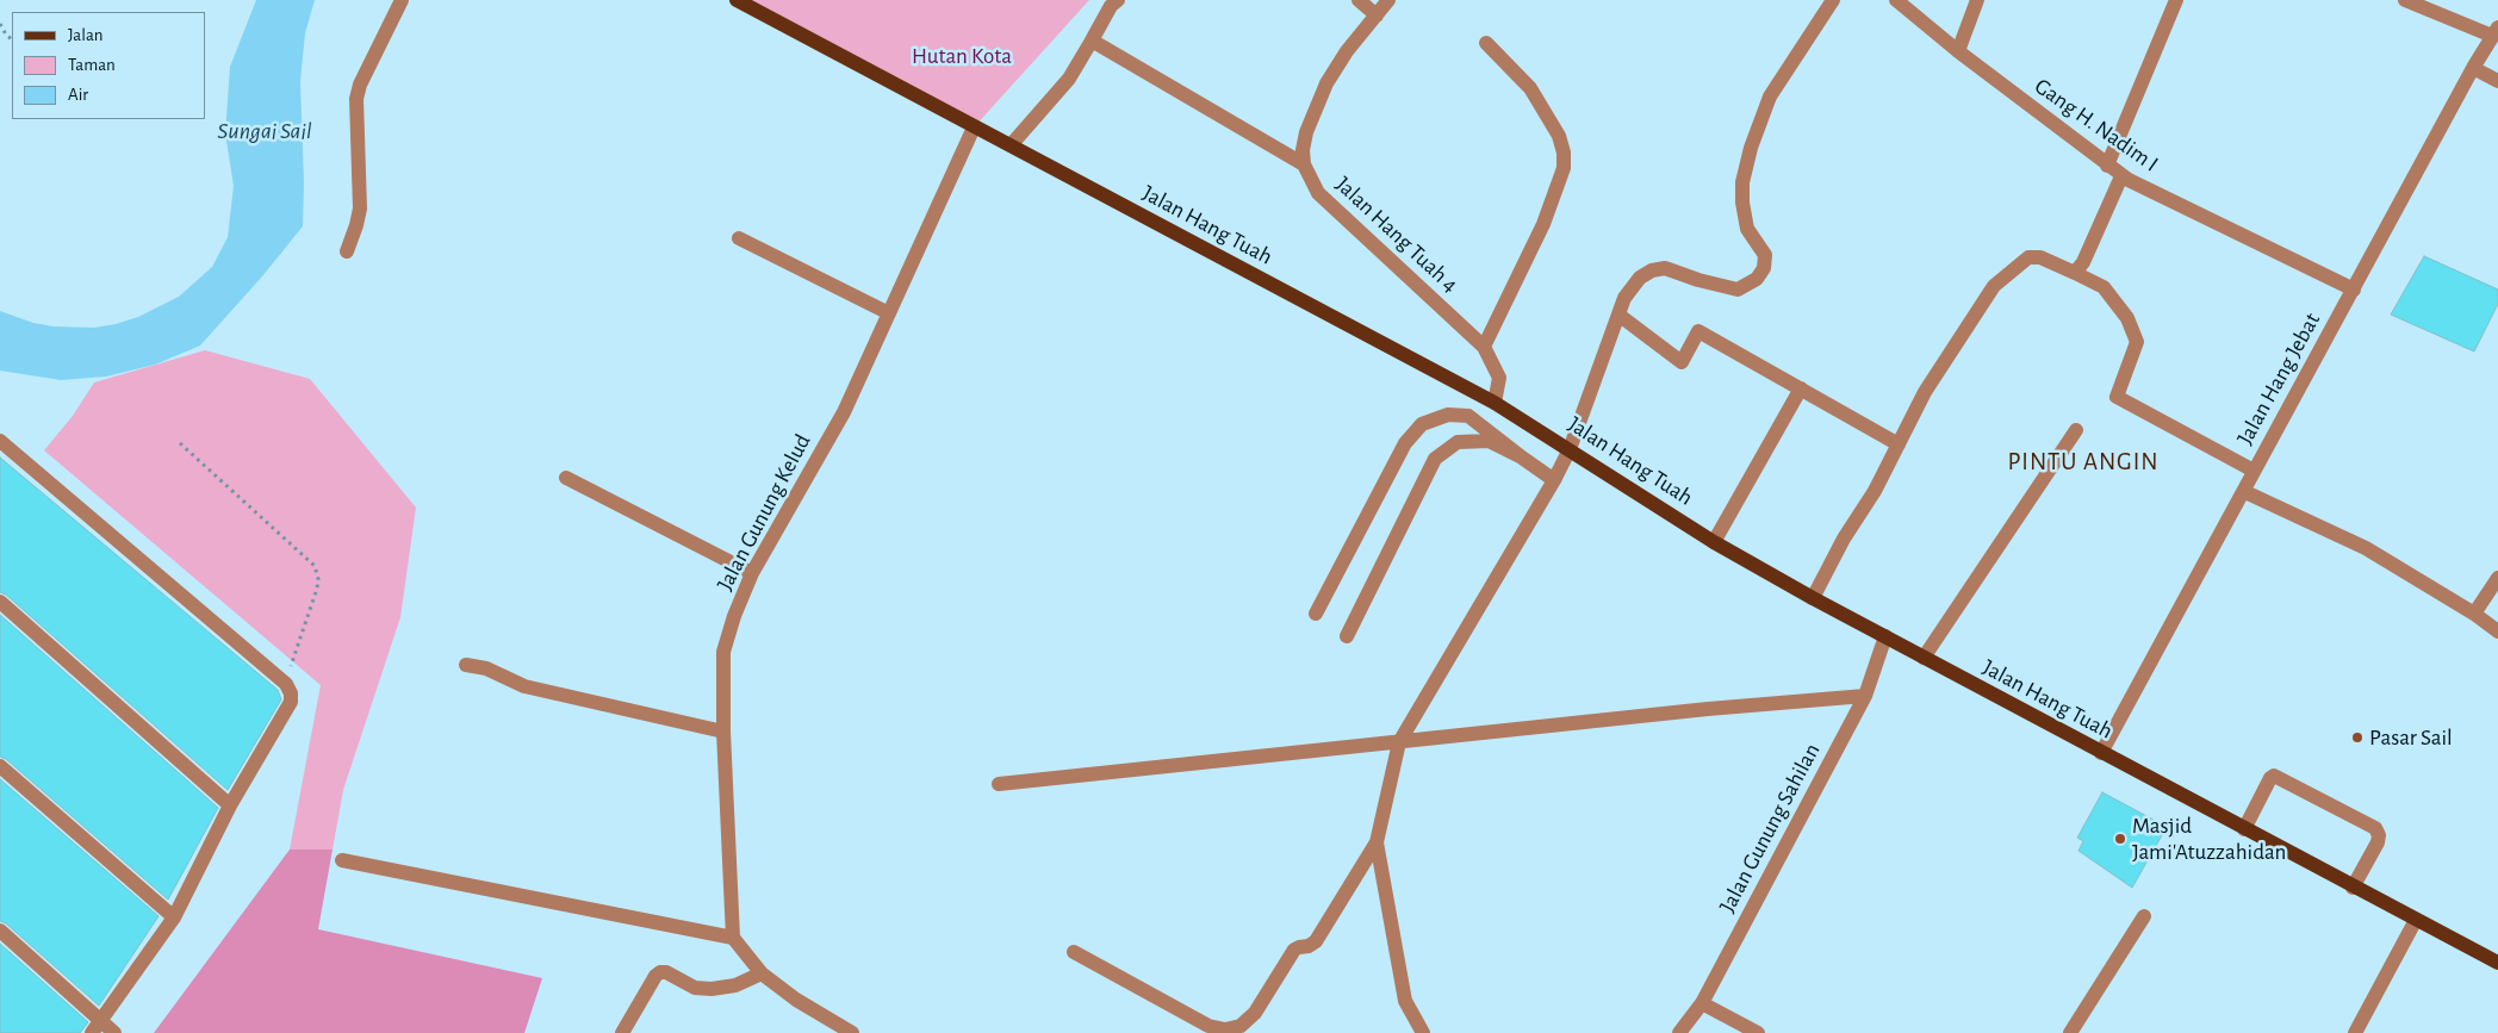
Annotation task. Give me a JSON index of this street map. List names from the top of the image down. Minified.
{"streets":{"main road":["Jalan Hang Tuah"],"street":["Gang H. Nadim I","Jalan Hang Tuah 4","Jalan Hang Jebat","Jalan Gunung Kelud","Jalan Gunung Sahilan"]},"crossings":[["Gang H. Nadim I","Jalan Hang Jebat"],["Jalan Hang Tuah","Jalan Hang Tuah 4"],["Jalan Hang Tuah","Jalan Hang Jebat"],["Jalan Hang Tuah","Jalan Gunung Kelud"],["Jalan Hang Tuah","Jalan Gunung Sahilan"]],"districts":["PINTU ANGIN"],"water":["Sungai Sail"],"parks":["Hutan Kota"],"places":["Pasar Sail","Masjid Jami'Atuzzahidan"],"legend":["Jalan","Taman","Air"]}
